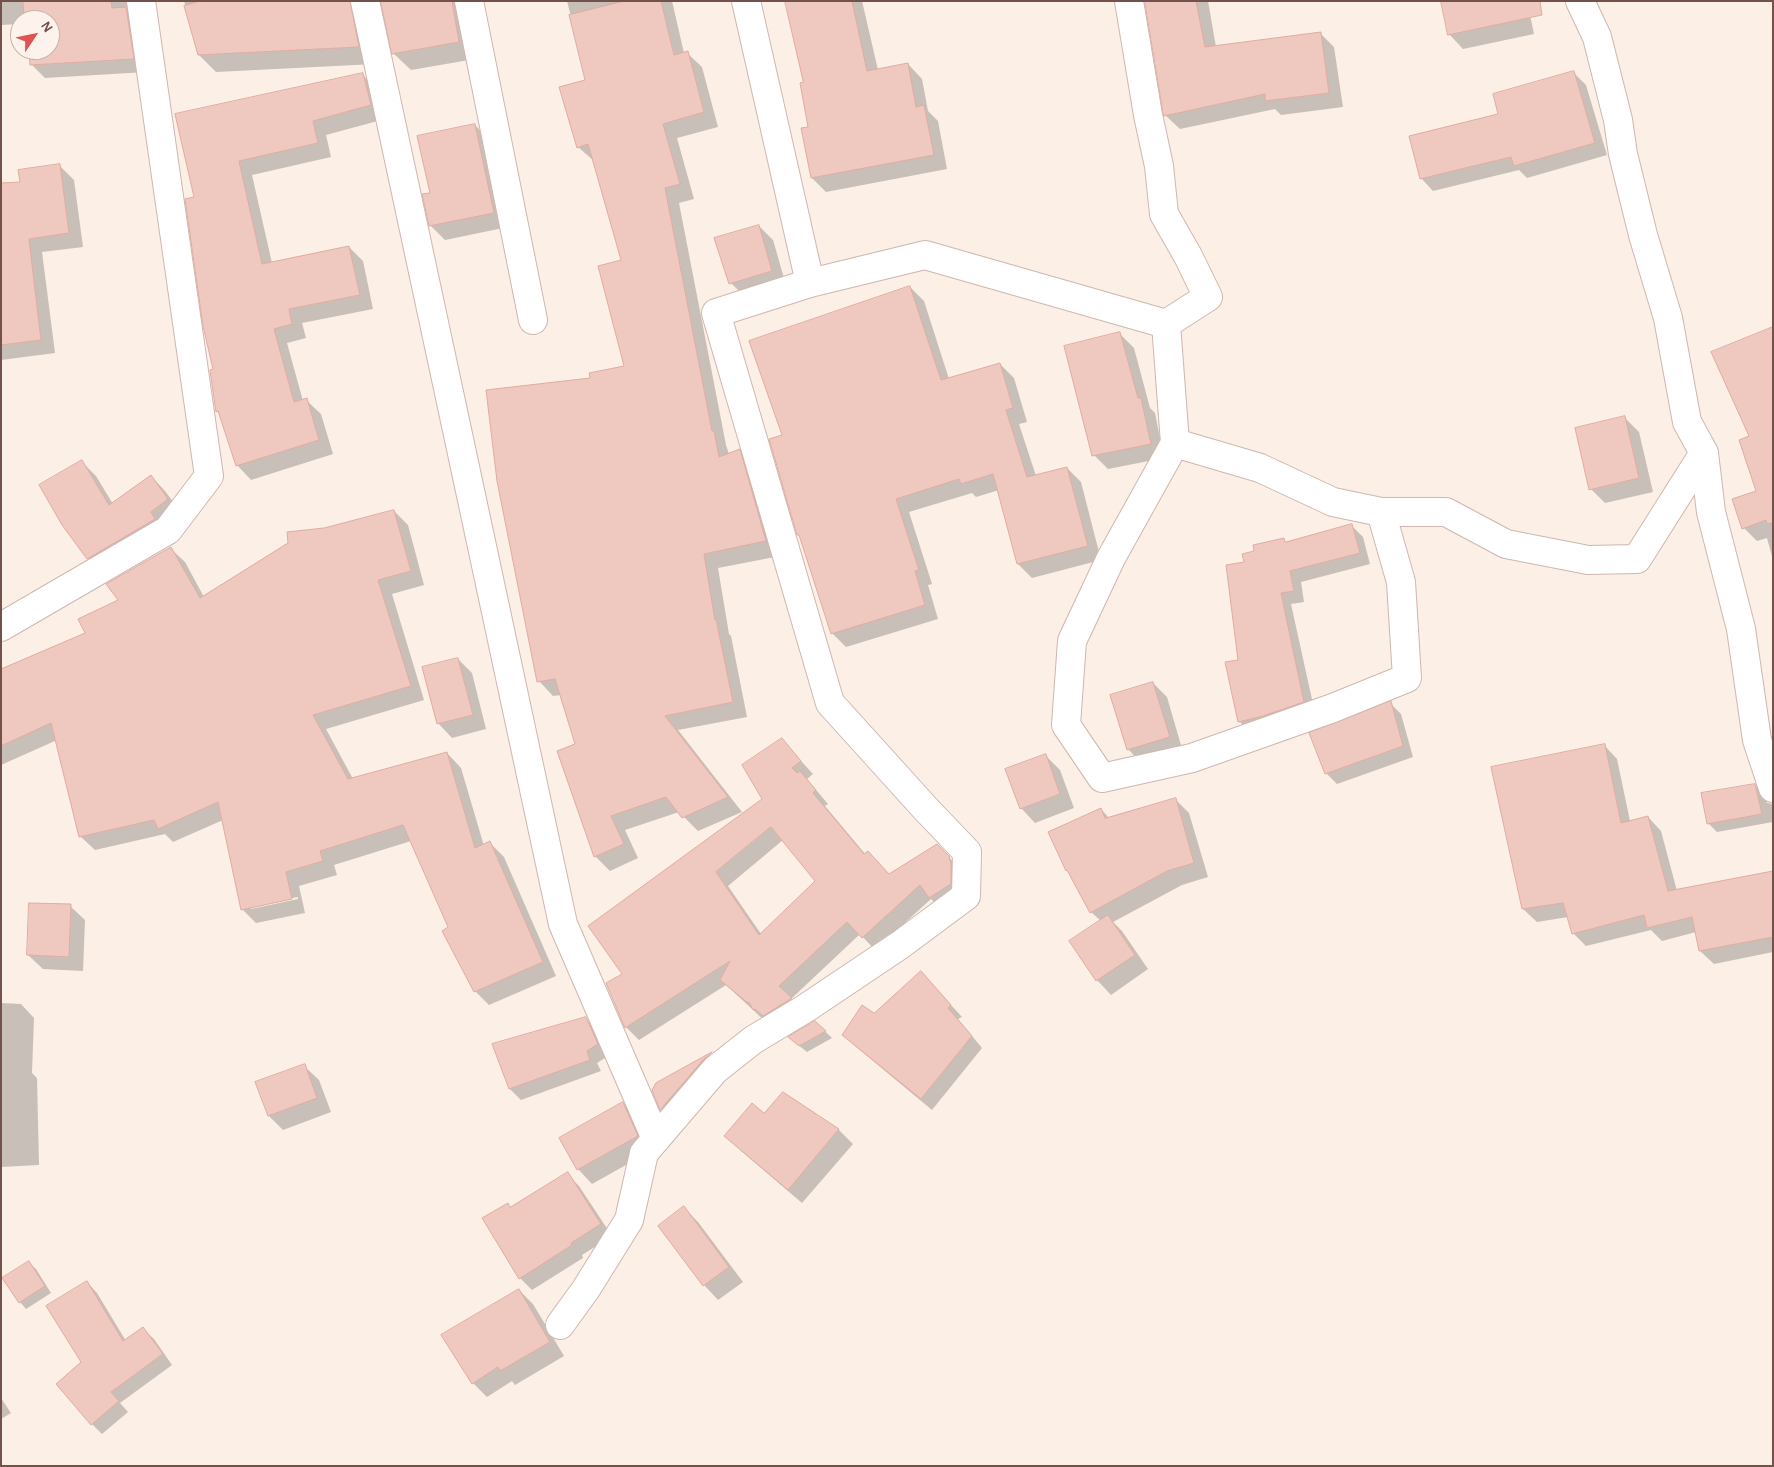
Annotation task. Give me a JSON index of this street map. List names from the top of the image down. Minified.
{"north":"top right"}
